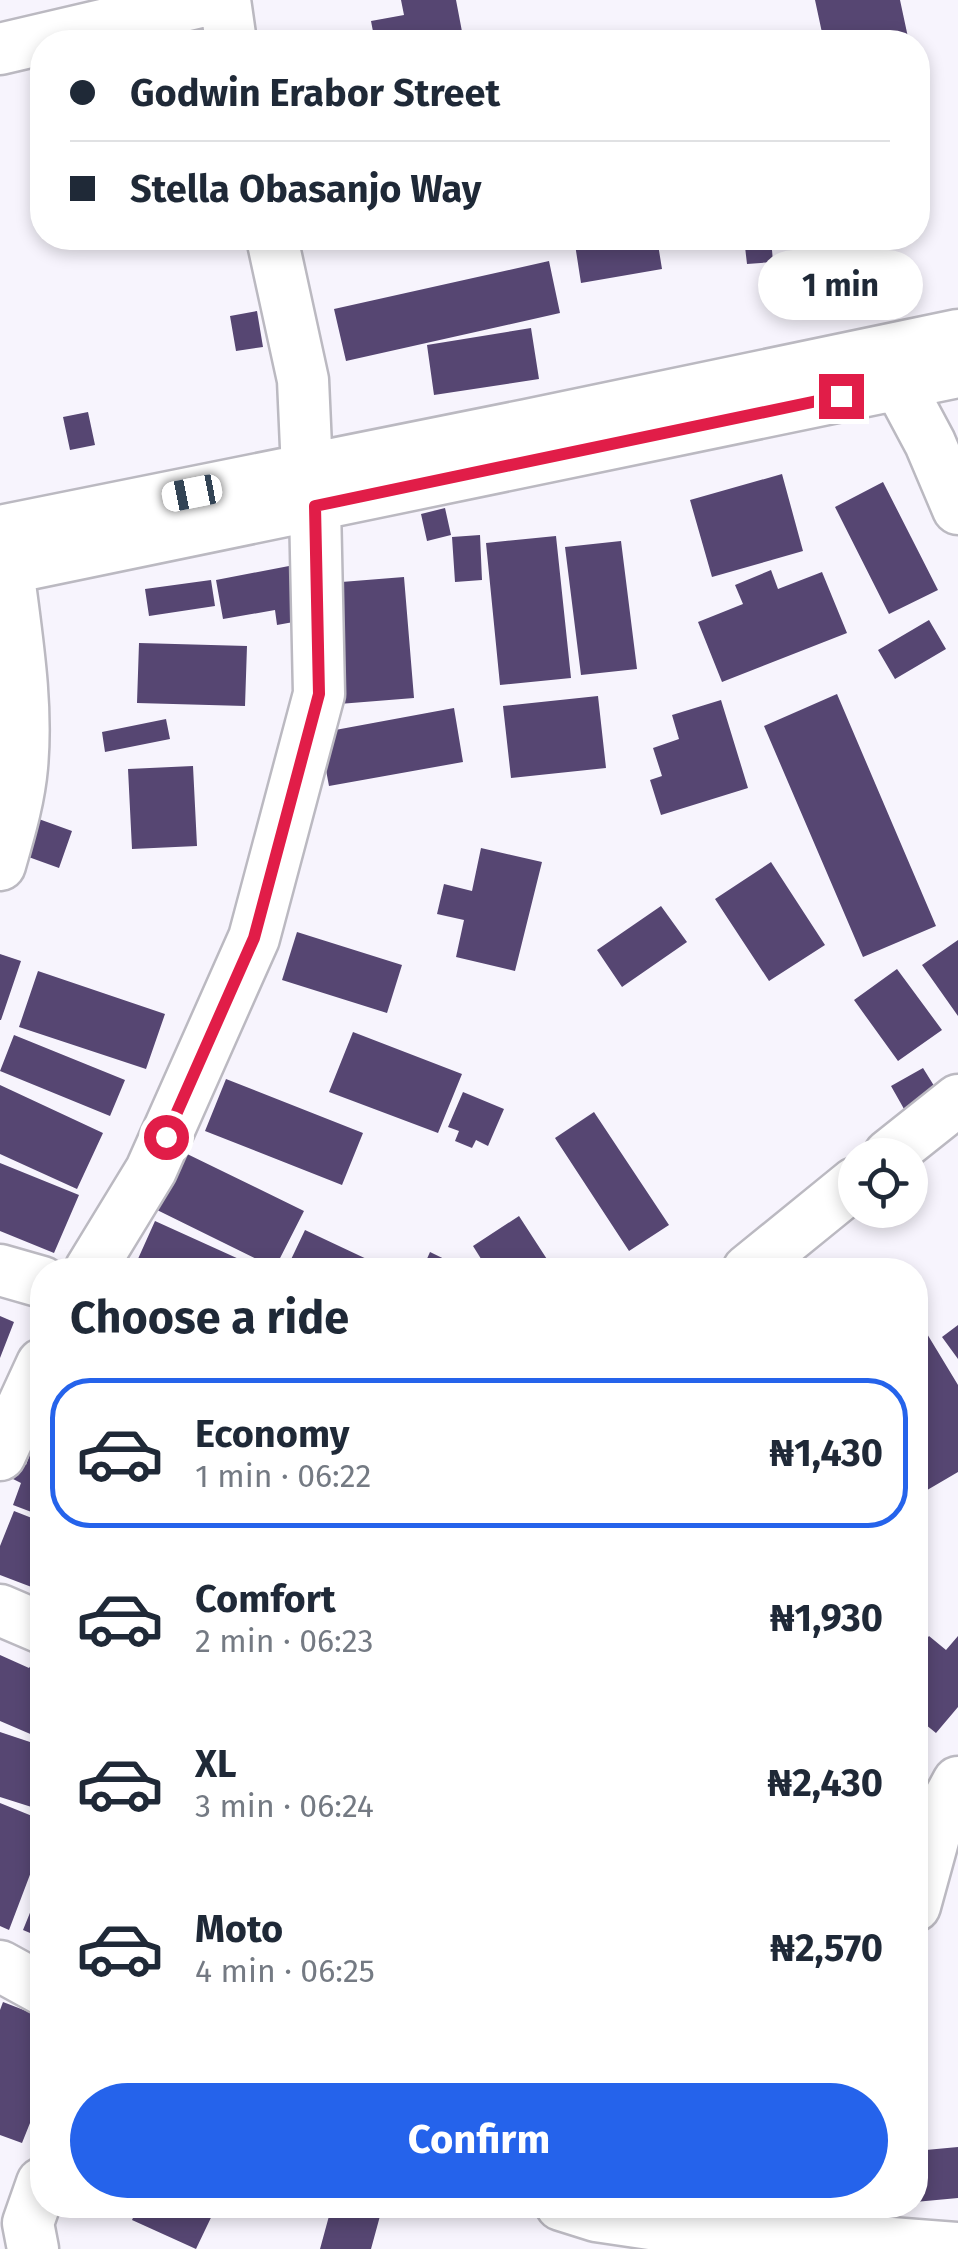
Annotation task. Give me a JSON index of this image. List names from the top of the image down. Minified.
{"page":{"banner":["Godwin Erabor Street","Stella Obasanjo Way"],"bubble":"1 min","heading":"Choose a ride","list":[{"name":"Economy","note":"1 min · 06:22","value":"₦1,430"},{"name":"Comfort","note":"2 min · 06:23","value":"₦1,930"},{"name":"XL","note":"3 min · 06:24","value":"₦2,430"},{"name":"Moto","note":"4 min · 06:25","value":"₦2,570"}],"buttons":"Confirm"}}
